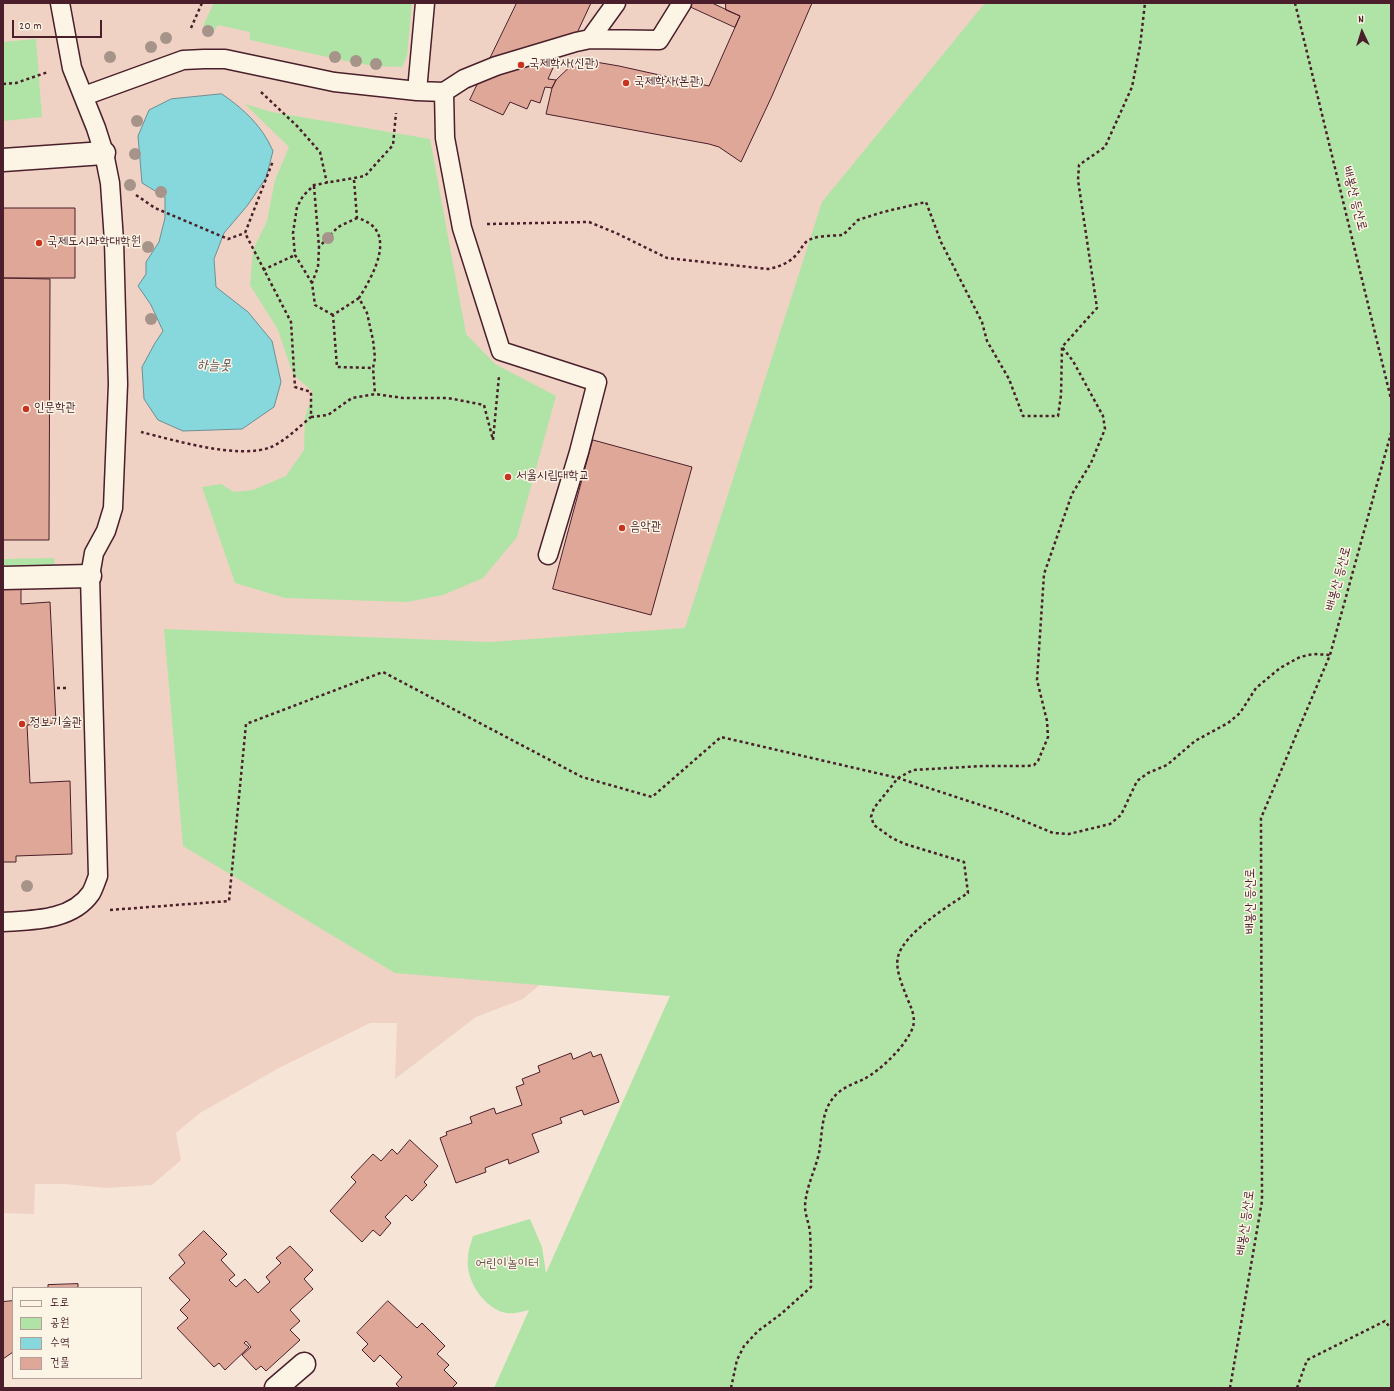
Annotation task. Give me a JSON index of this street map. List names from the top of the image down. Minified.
{"streets":{"path":["배봉산 등산로"]},"water":["하늘못"],"parks":["어린이놀이터"],"places":["국제학사(신관)","국제학사(본관)","국제도시과학대학원","인문학관","서울시립대학교","음악관","정보기술관"],"legend":["도로","공원","수역","건물"],"scale_bar":"20 m","north":"top"}
